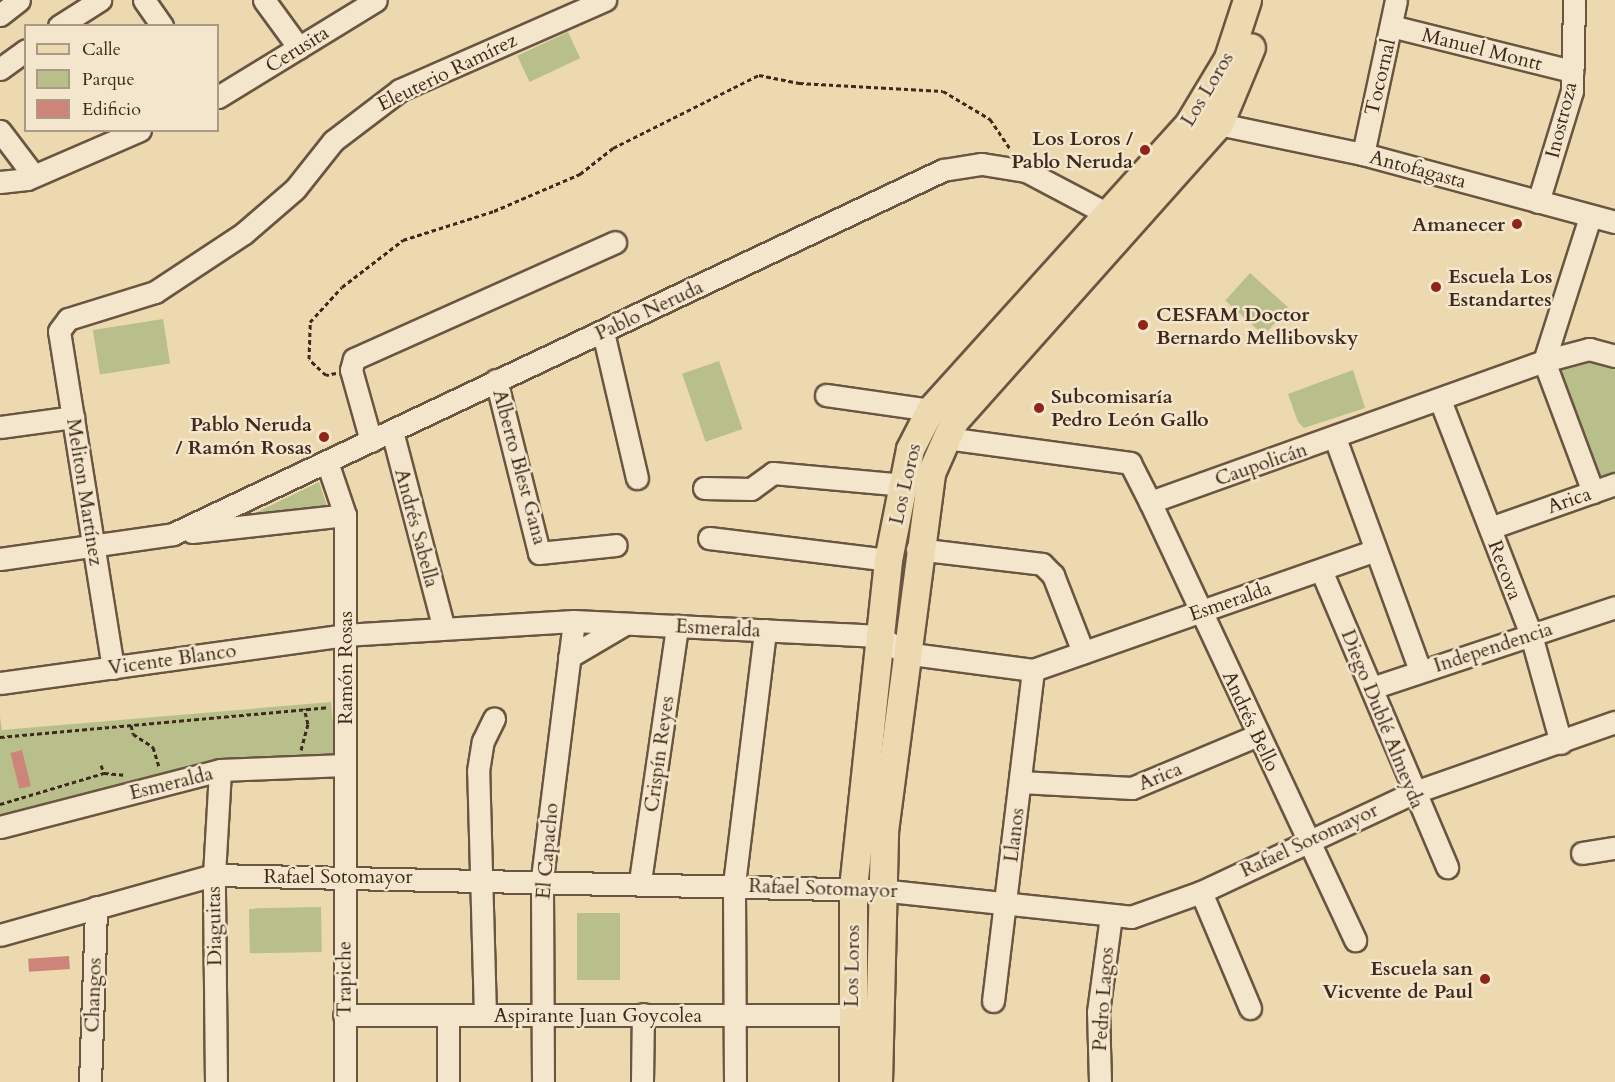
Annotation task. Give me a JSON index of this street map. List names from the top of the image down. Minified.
{"streets":{"main road":["Los Loros"],"street":["Cerusita","Manuel Montt","Eleuterio Ramírez","Tocornal","Inostroza","Antofagasta","Pablo Neruda","Caupolicán","Alberto Blest Gana","Meliton Martínez","Arica","Andrés Sabella","Recova","Esmeralda","Independencia","Vicente Blanco","Ramón Rosas","Diego Dublé Almeyda","Andrés Bello","Crispín Reyes","Llanos","Rafael Sotomayor","El Capacho","Diaguitas","Trapiche","Changos","Pedro Lagos","Aspirante Juan Goycolea"]},"crossings":[["Manuel Montt","Tocornal"],["Manuel Montt","Inostroza"],["Eleuterio Ramírez","Meliton Martínez"],["Tocornal","Antofagasta"],["Los Loros","Antofagasta"],["Los Loros","Pablo Neruda"],["Los Loros","Esmeralda"],["Los Loros","Rafael Sotomayor"],["Los Loros","Aspirante Juan Goycolea"],["Inostroza","Antofagasta"],["Pablo Neruda","Alberto Blest Gana"],["Pablo Neruda","Meliton Martínez"],["Pablo Neruda","Andrés Sabella"],["Pablo Neruda","Ramón Rosas"],["Caupolicán","Recova"],["Caupolicán","Andrés Bello"],["Meliton Martínez","Vicente Blanco"],["Arica","Recova"],["Arica","Andrés Bello"],["Arica","Llanos"],["Andrés Sabella","Esmeralda"],["Recova","Independencia"],["Recova","Rafael Sotomayor"],["Esmeralda","Vicente Blanco"],["Esmeralda","Ramón Rosas"],["Esmeralda","Diego Dublé Almeyda"],["Esmeralda","Andrés Bello"],["Esmeralda","Crispín Reyes"],["Esmeralda","Llanos"],["Esmeralda","El Capacho"],["Esmeralda","Diaguitas"],["Independencia","Diego Dublé Almeyda"],["Vicente Blanco","Ramón Rosas"],["Ramón Rosas","Rafael Sotomayor"],["Ramón Rosas","Trapiche"],["Diego Dublé Almeyda","Rafael Sotomayor"],["Andrés Bello","Rafael Sotomayor"],["Crispín Reyes","Rafael Sotomayor"],["Llanos","Rafael Sotomayor"],["Rafael Sotomayor","El Capacho"],["Rafael Sotomayor","Diaguitas"],["Rafael Sotomayor","Trapiche"],["Rafael Sotomayor","Changos"],["Rafael Sotomayor","Pedro Lagos"],["El Capacho","Aspirante Juan Goycolea"],["Trapiche","Aspirante Juan Goycolea"]],"places":["Los Loros / Pablo Neruda","Amanecer","Escuela Los Estandartes","CESFAM Doctor Bernardo Mellibovsky","Subcomisaría Pedro León Gallo","Pablo Neruda / Ramón Rosas","Escuela san Vicvente de Paul"],"legend":["Calle","Parque","Edificio"]}
